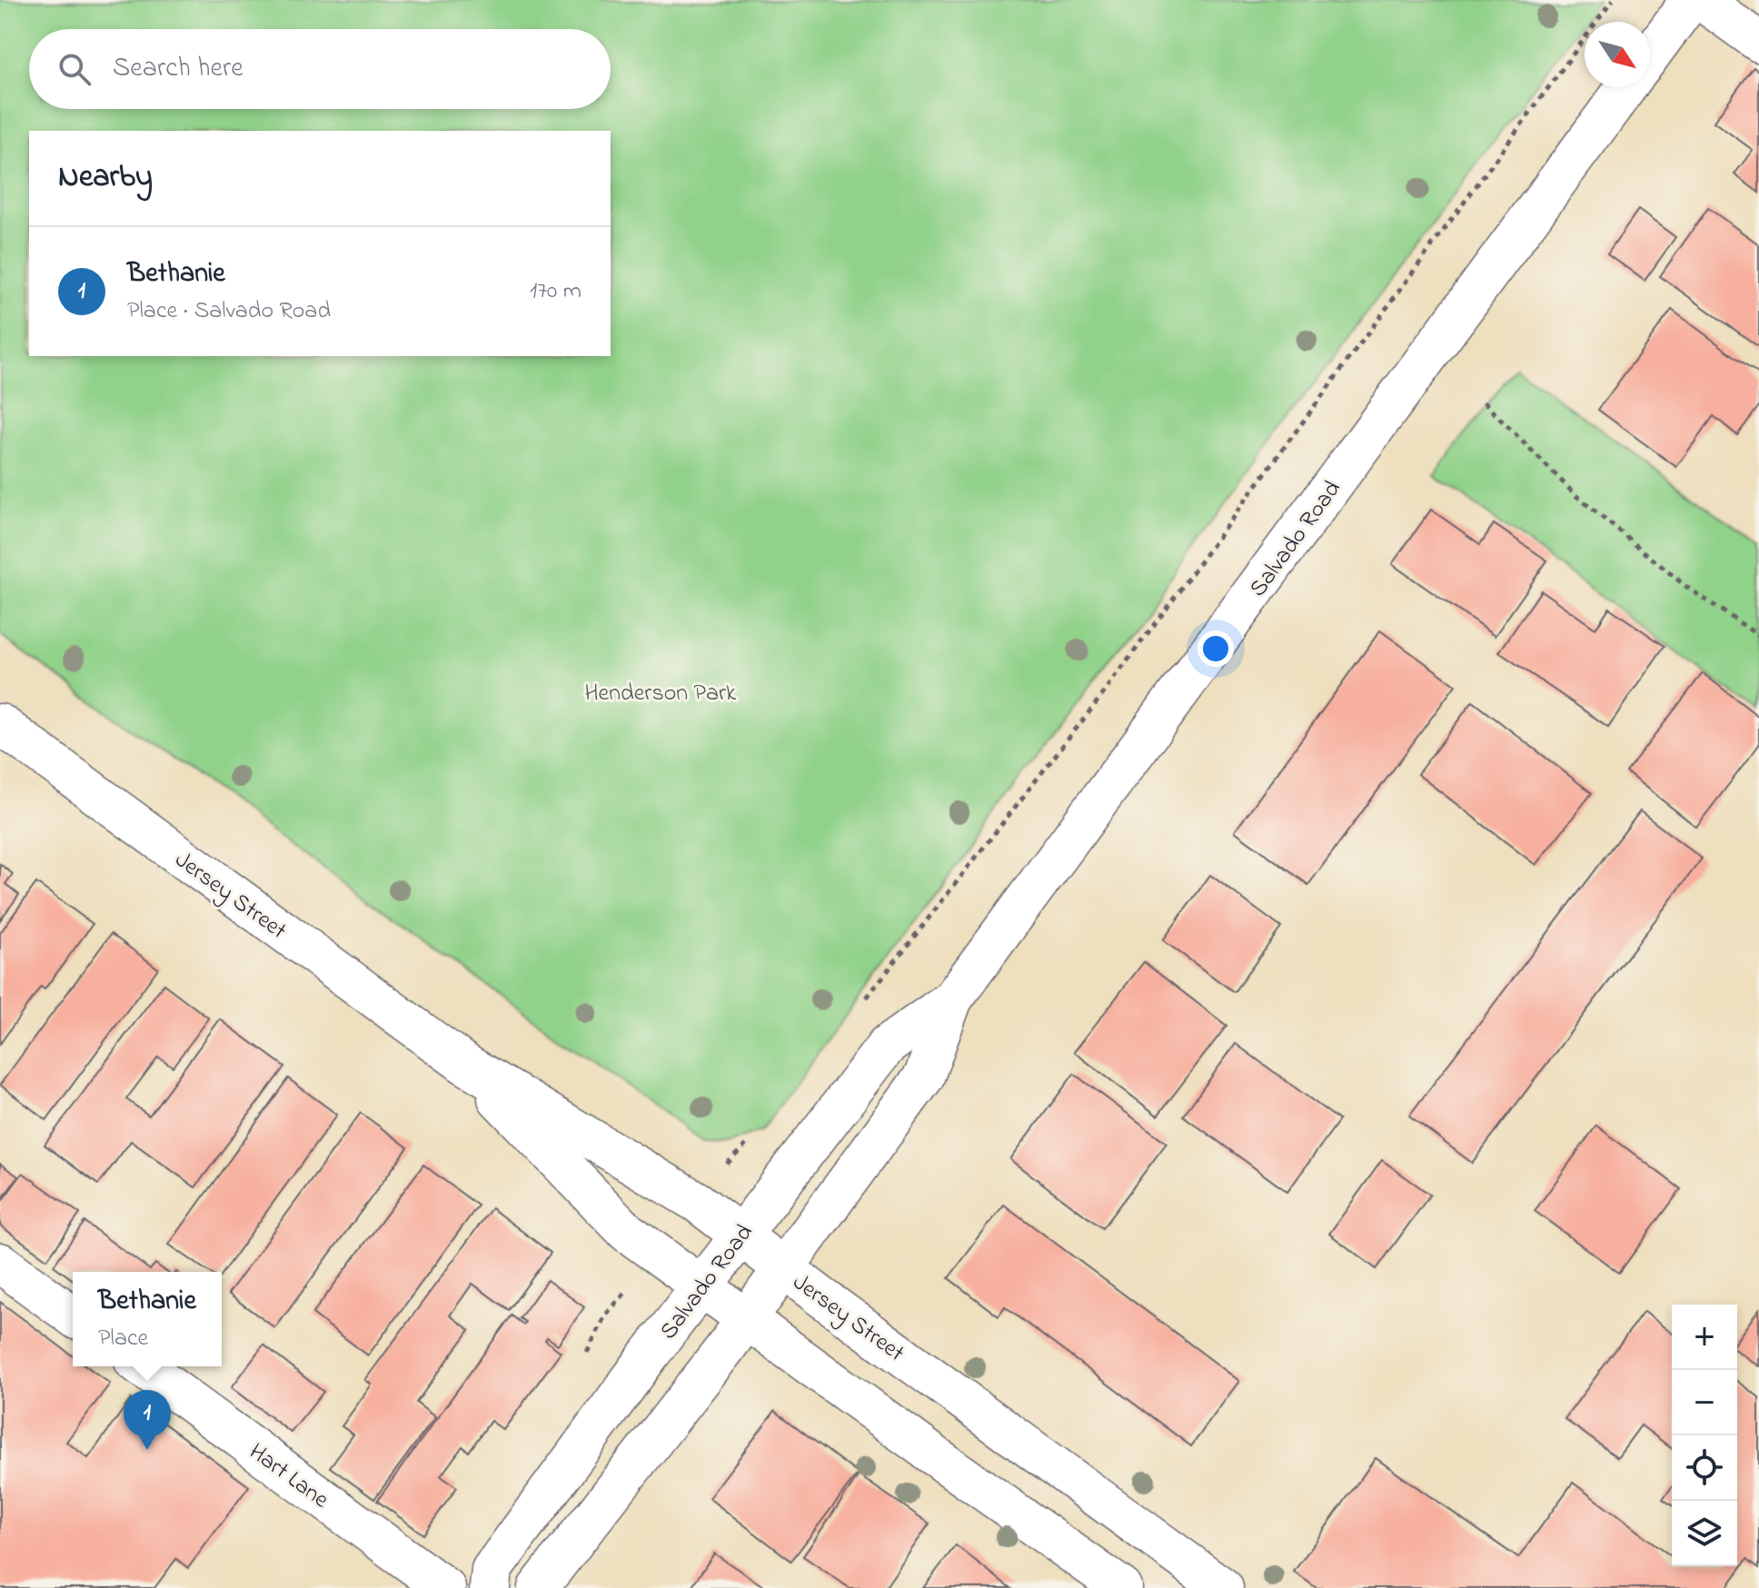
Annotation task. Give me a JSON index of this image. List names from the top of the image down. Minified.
{"streets":{"street":["Salvado Road","Jersey Street","Hart Lane"]},"crossings":[["Salvado Road","Jersey Street"]],"parks":["Henderson Park"],"north":"bottom right","page":{"search":"Search here","heading":"Nearby","list":[{"mark":"1","name":"Bethanie","note":"Place · Salvado Road","value":"170 m"}],"popup":["Bethanie","Place"],"map_buttons":["+","−"],"pins":"1"}}
